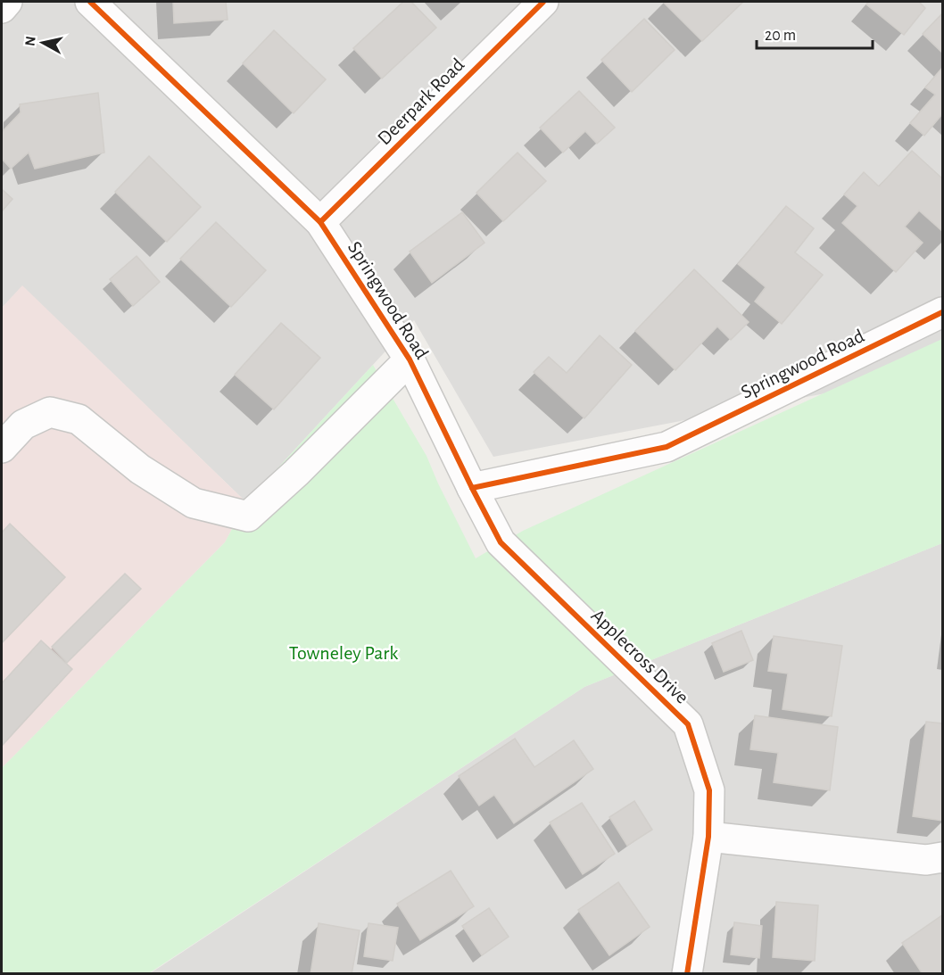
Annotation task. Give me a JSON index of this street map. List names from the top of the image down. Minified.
{"streets":{"street":["Deerpark Road","Springwood Road","Applecross Drive"]},"crossings":[["Deerpark Road","Springwood Road"],["Springwood Road","Applecross Drive"]],"parks":["Towneley Park"],"scale_bar":"20 m","north":"left"}
